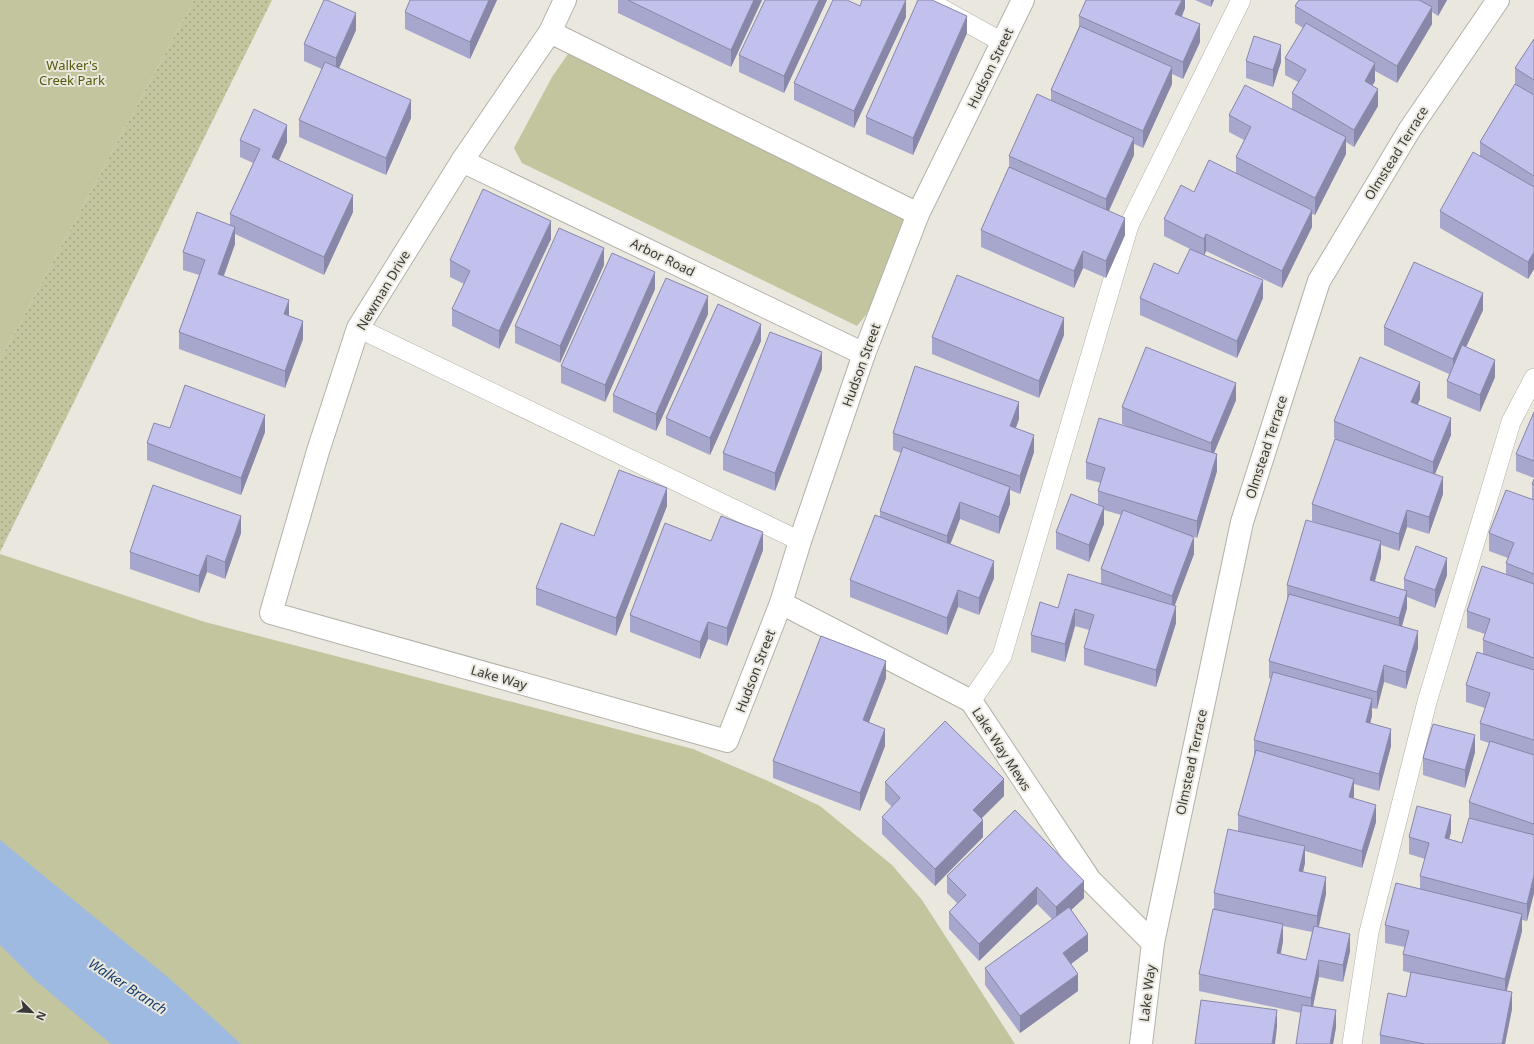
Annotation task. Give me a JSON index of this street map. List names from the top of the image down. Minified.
{"streets":{"street":["Hudson Street","Olmstead Terrace","Arbor Road","Newman Drive","Lake Way","Lake Way Mews"]},"crossings":[["Hudson Street","Arbor Road"],["Hudson Street","Lake Way"],["Hudson Street","Lake Way Mews"],["Olmstead Terrace","Lake Way"],["Olmstead Terrace","Lake Way Mews"],["Arbor Road","Newman Drive"],["Newman Drive","Lake Way"],["Lake Way","Lake Way Mews"]],"water":["Walker Branch"],"parks":["Walker's Creek Park"],"north":"bottom right"}
